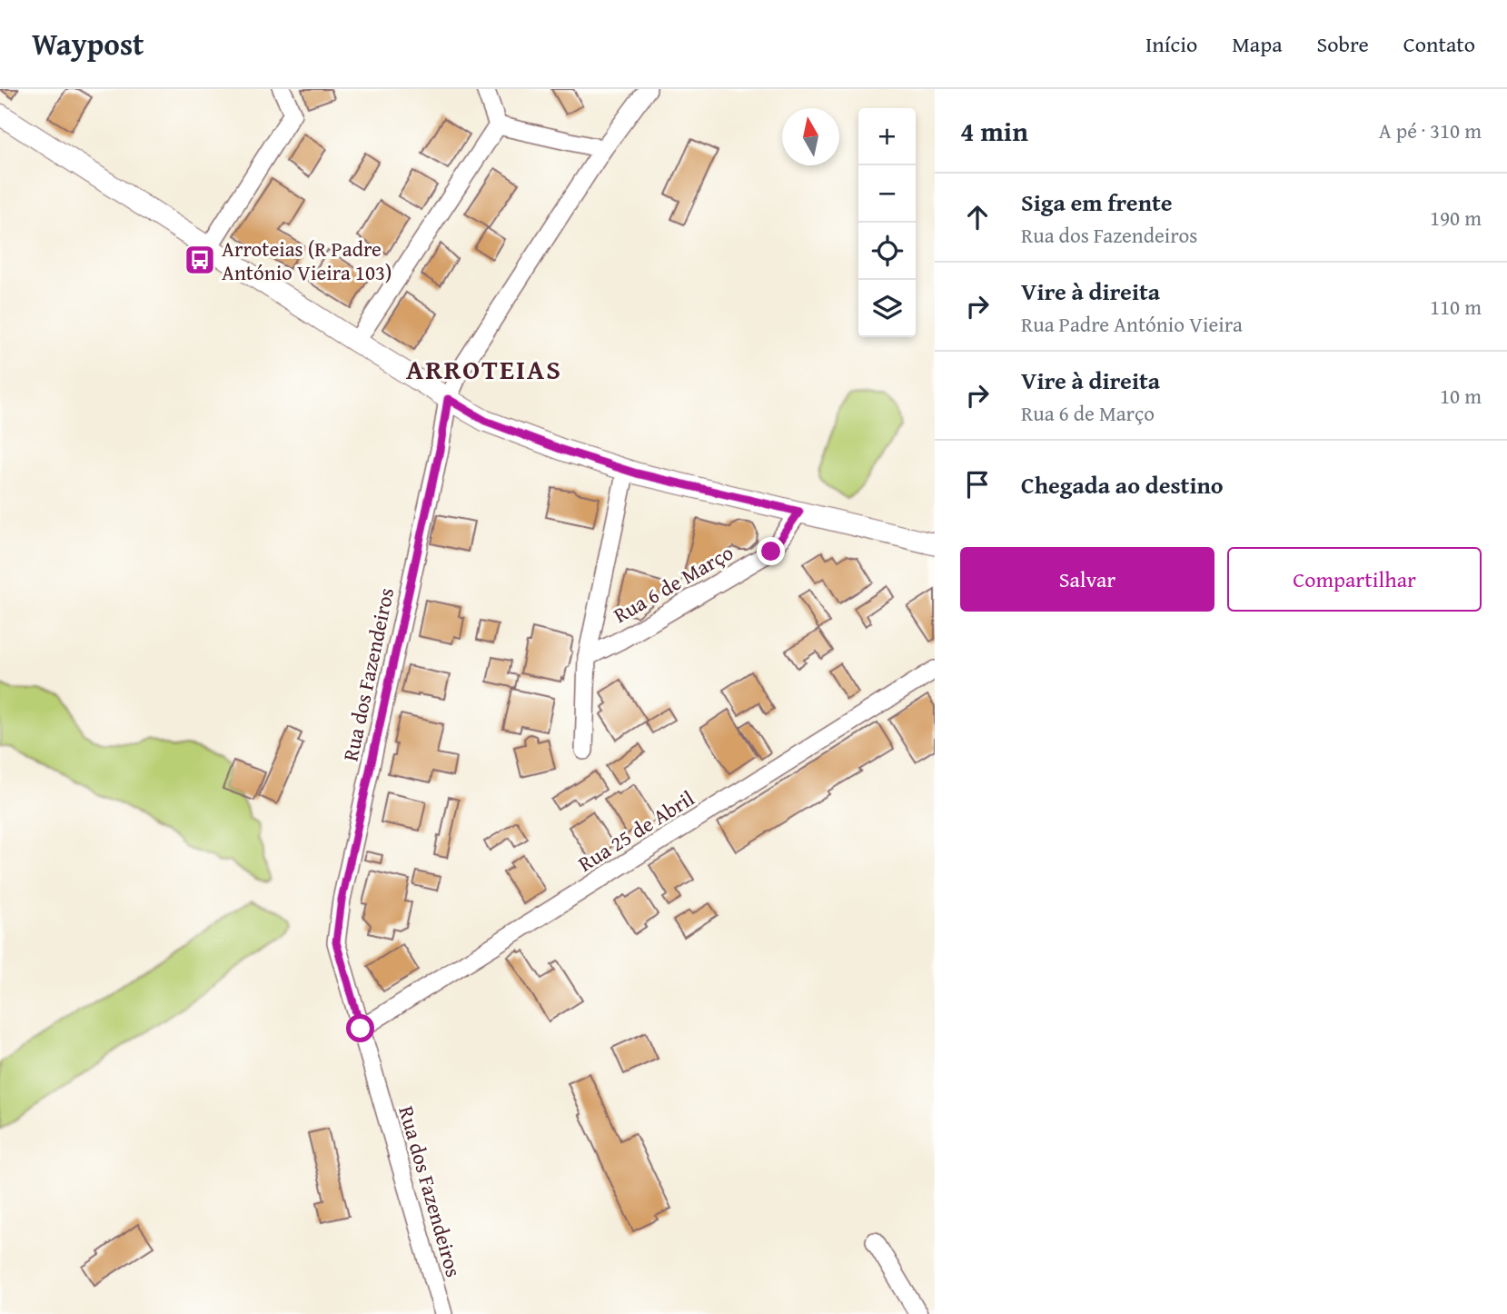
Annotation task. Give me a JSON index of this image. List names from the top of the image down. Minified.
{"streets":{"street":["Rua 6 de Março","Rua dos Fazendeiros","Rua 25 de Abril"]},"crossings":[["Rua dos Fazendeiros","Rua 25 de Abril"]],"districts":["ARROTEIAS"],"places":{"bus stop":["Arroteias (R Padre António Vieira 103)"]},"north":"top","page":{"header":"Waypost","nav":["Início","Mapa","Sobre","Contato"],"heading":["4 min","A pé · 310 m"],"map_buttons":["+","−"],"list":[["Siga em frente","Rua dos Fazendeiros","190 m"],["Vire à direita","Rua Padre António Vieira","110 m"],["Vire à direita","Rua 6 de Março","10 m"],"Chegada ao destino"],"buttons":["Salvar","Compartilhar"]}}
